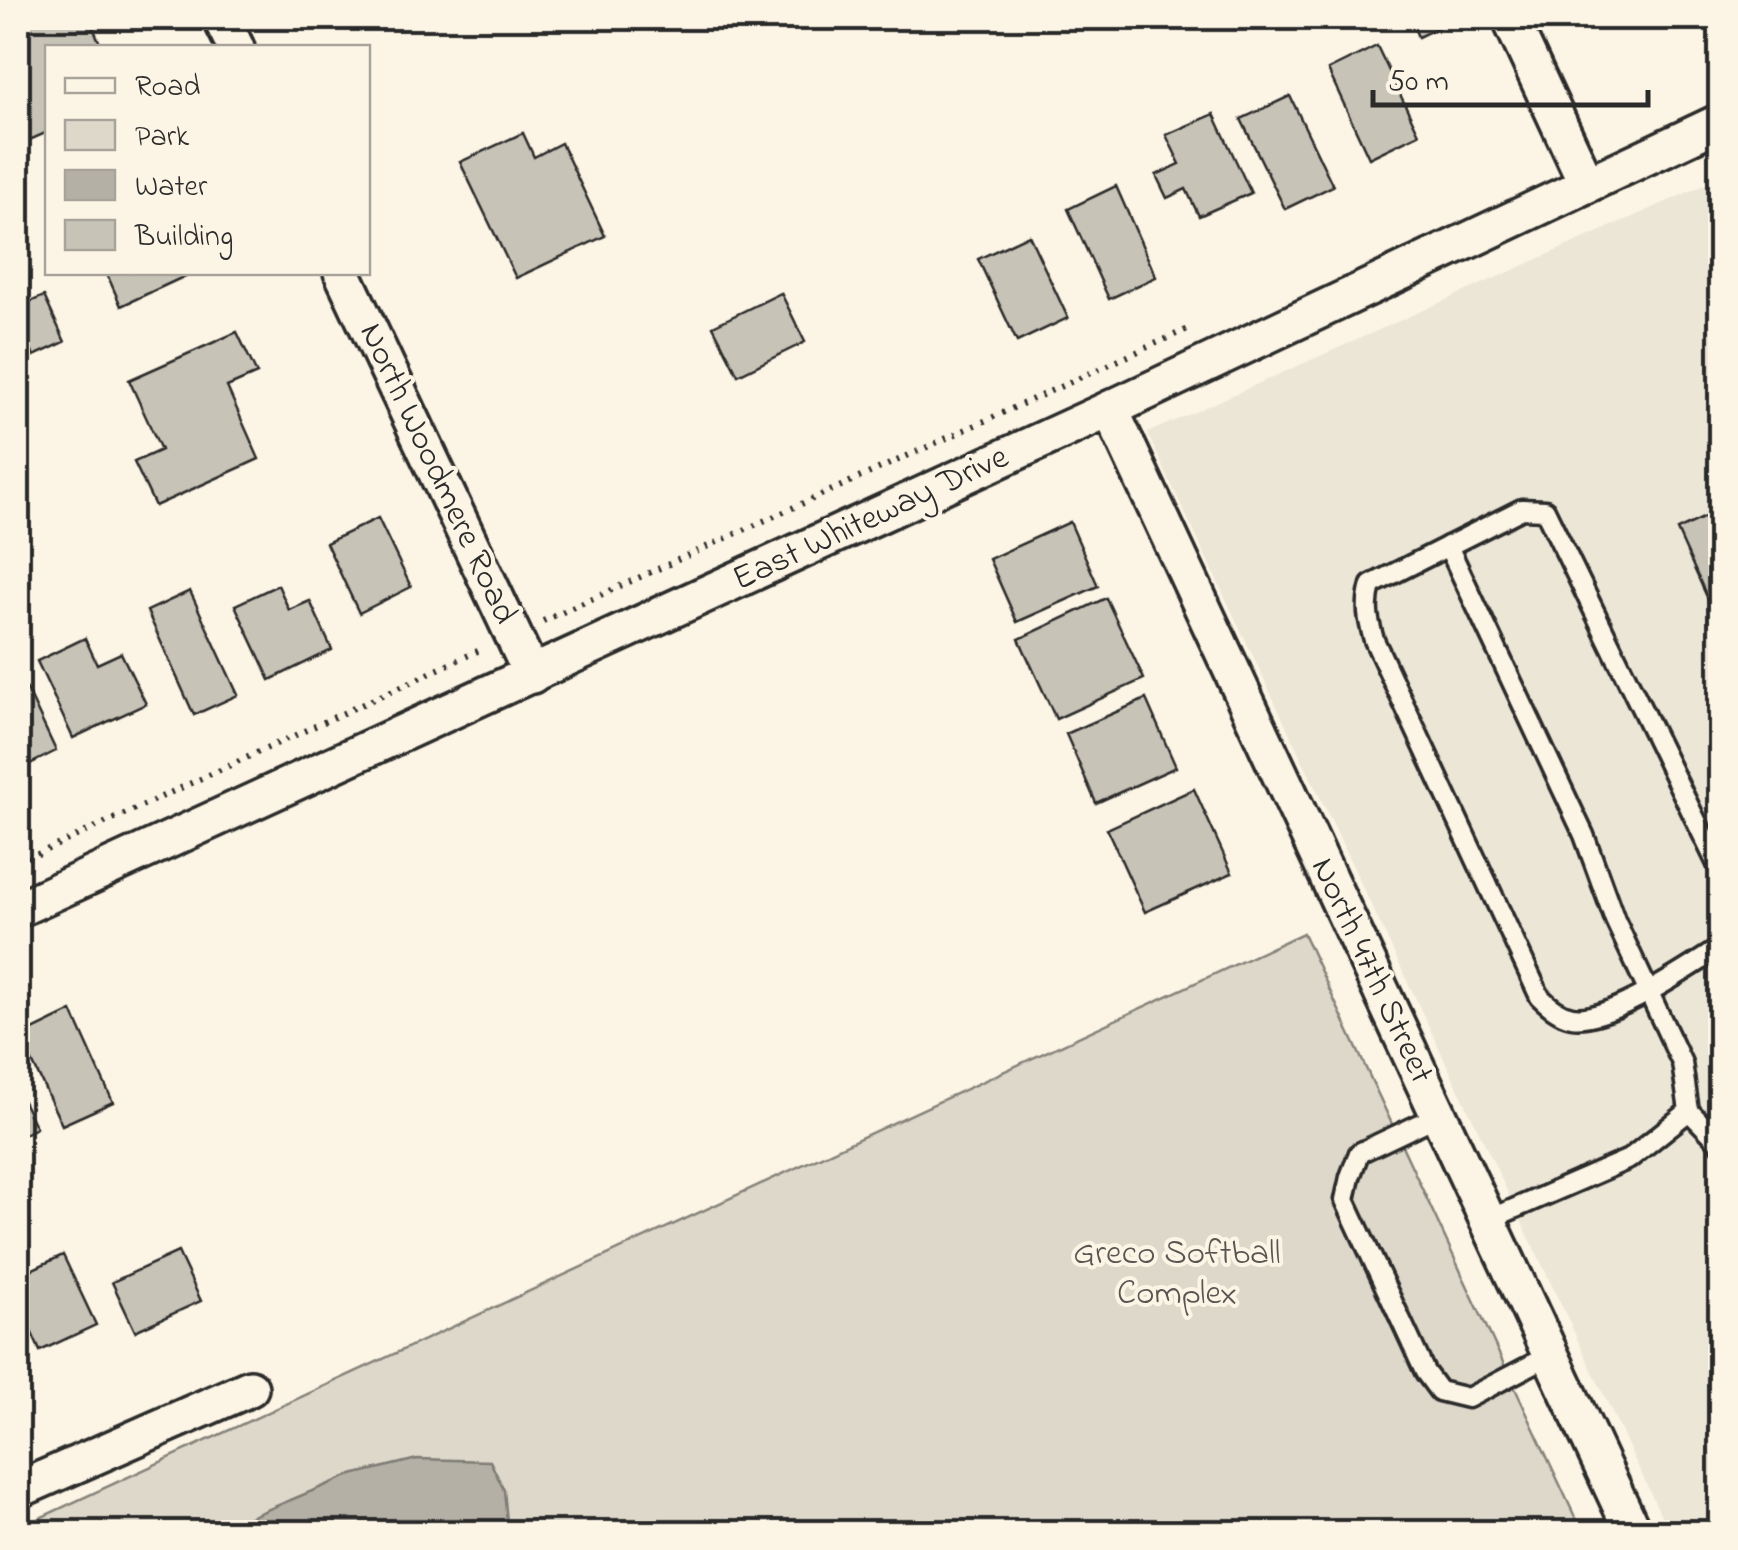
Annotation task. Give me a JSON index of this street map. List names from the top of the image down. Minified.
{"streets":{"street":["North Woodmere Road","East Whiteway Drive","North 47th Street"]},"crossings":[["North Woodmere Road","East Whiteway Drive"],["East Whiteway Drive","North 47th Street"]],"parks":["Greco Softball Complex"],"legend":["Road","Park","Water","Building"],"scale_bar":"50 m"}
